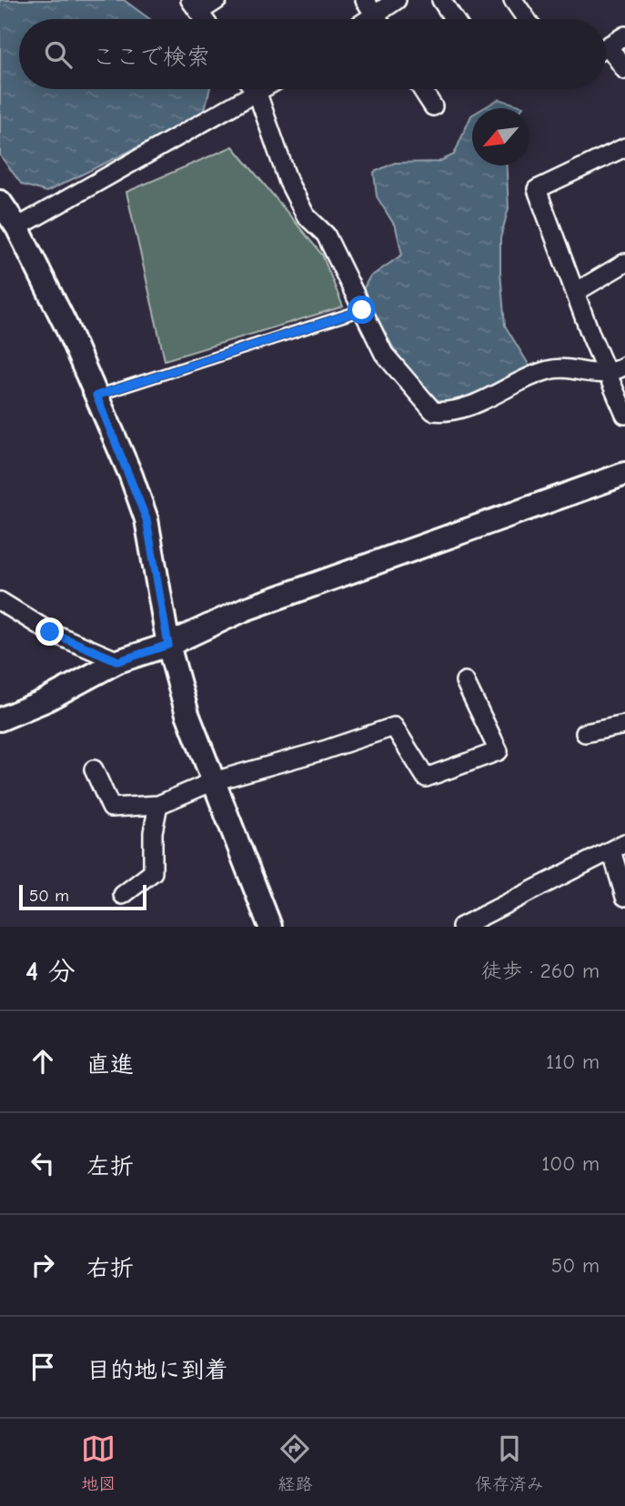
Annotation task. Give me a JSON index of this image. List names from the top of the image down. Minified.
{"scale_bar":"50 m","north":"bottom left","page":{"search":"ここで検索","scale":"50 m","heading":["4 分","徒歩 · 260 m"],"list":[["直進","110 m"],["左折","100 m"],["右折","50 m"],"目的地に到着"],"nav":["地図","経路","保存済み"]}}
